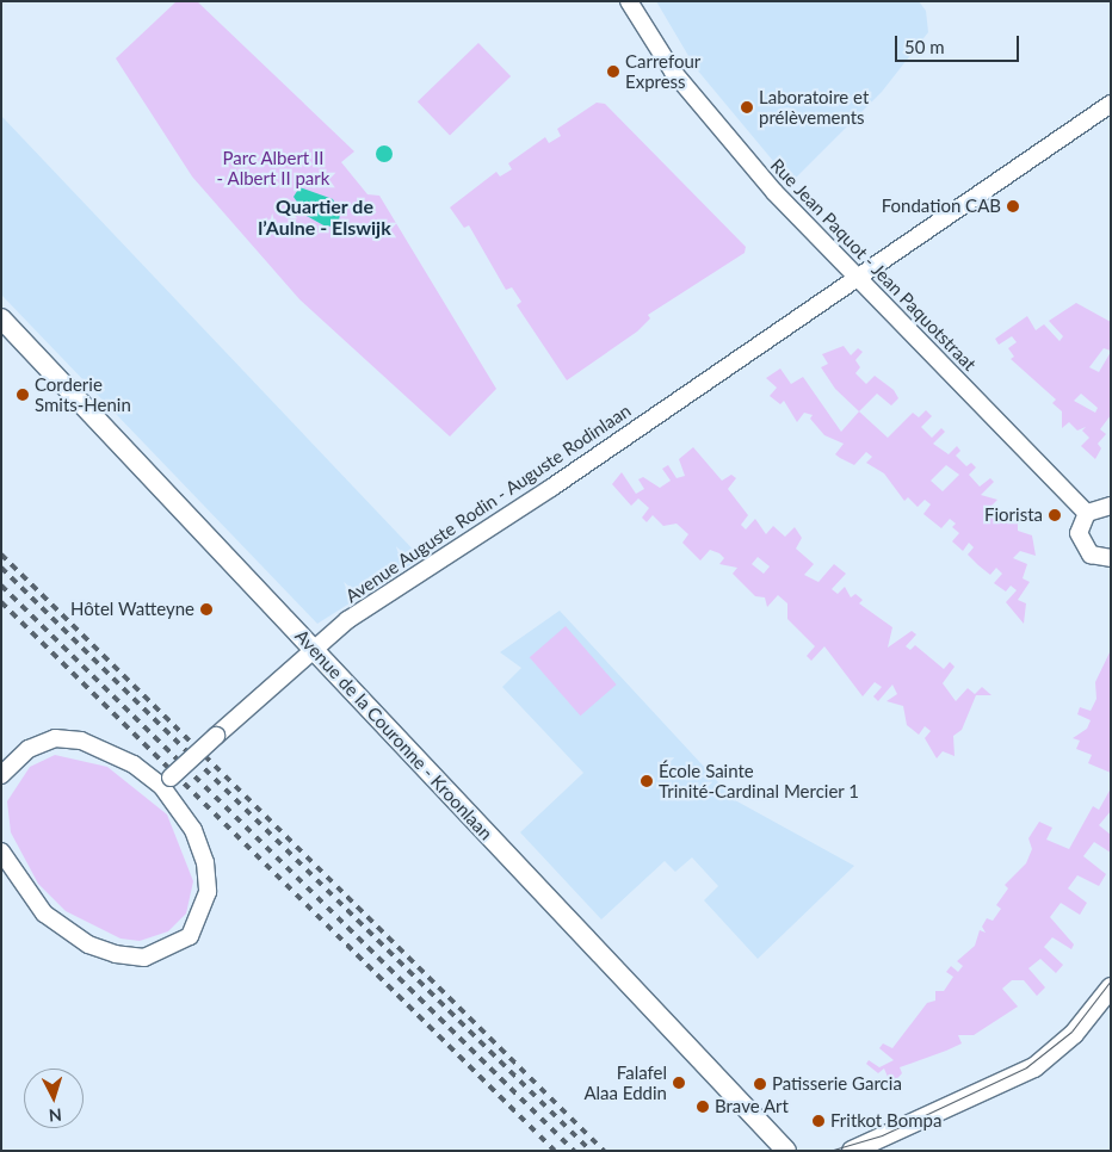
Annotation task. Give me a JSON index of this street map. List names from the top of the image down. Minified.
{"streets":{"main road":["Avenue de la Couronne - Kroonlaan"],"street":["Rue Jean Paquot - Jean Paquotstraat","Avenue Auguste Rodin - Auguste Rodinlaan"]},"crossings":[["Rue Jean Paquot - Jean Paquotstraat","Avenue Auguste Rodin - Auguste Rodinlaan"],["Avenue Auguste Rodin - Auguste Rodinlaan","Avenue de la Couronne - Kroonlaan"]],"districts":["Quartier de l’Aulne - Elswijk"],"parks":["Parc Albert II - Albert II park"],"places":["Carrefour Express","Laboratoire et prélèvements","Fondation CAB","Corderie Smits-Henin","Fiorista","Hôtel Watteyne","École Sainte Trinité-Cardinal Mercier 1","Falafel Alaa Eddin","Patisserie Garcia","Brave Art","Fritkot Bompa"],"scale_bar":"50 m","north":"bottom"}
